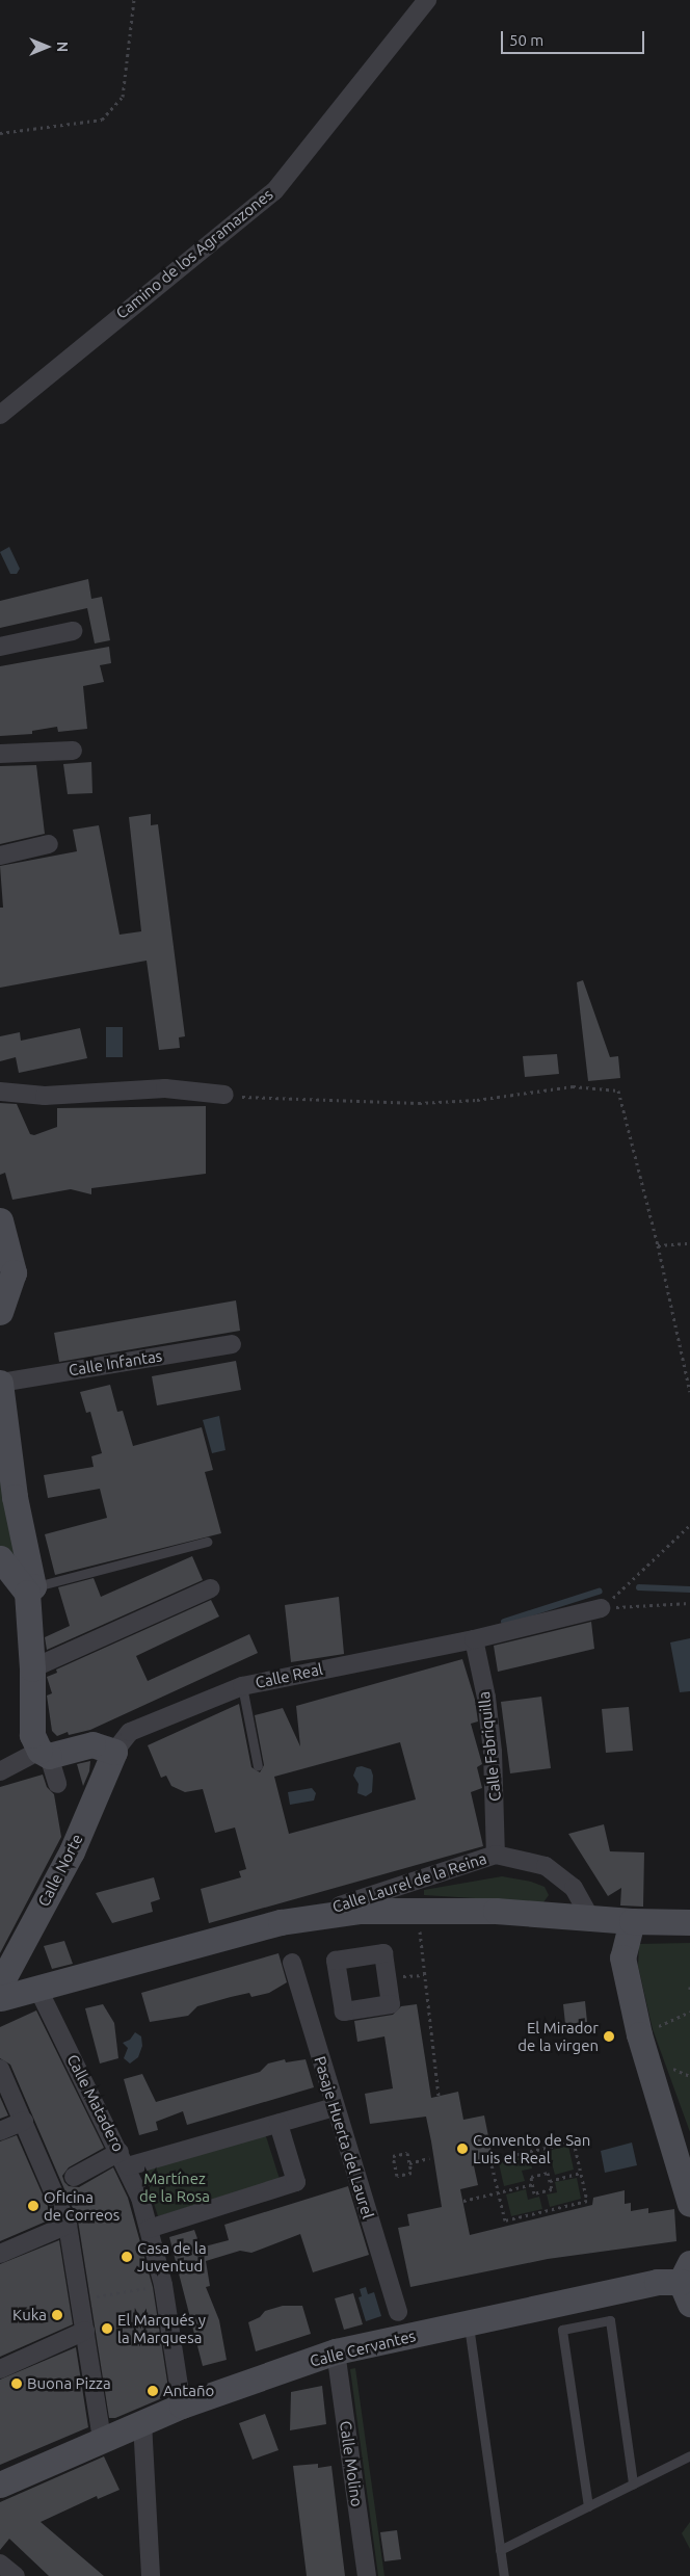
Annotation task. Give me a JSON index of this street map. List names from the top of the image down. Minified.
{"streets":{"street":["Camino de los Agramazones","Calle Infantas","Calle Real","Calle Fabriquilla","Calle Norte","Calle Laurel de la Reina","Calle Matadero","Pasaje Huerta del Laurel","Calle Cervantes","Calle Molino"]},"crossings":[["Calle Real","Calle Fabriquilla"],["Calle Real","Calle Norte"],["Calle Fabriquilla","Calle Laurel de la Reina"],["Calle Laurel de la Reina","Calle Matadero"],["Calle Matadero","Calle Cervantes"],["Calle Cervantes","Calle Molino"]],"parks":["Martínez de la Rosa"],"places":["El Mirador de la virgen","Convento de San Luis el Real","Oficina de Correos","Casa de la Juventud","Kuka","El Marqués y la Marquesa","Buona Pizza","Antaño"],"scale_bar":"50 m","north":"right"}
